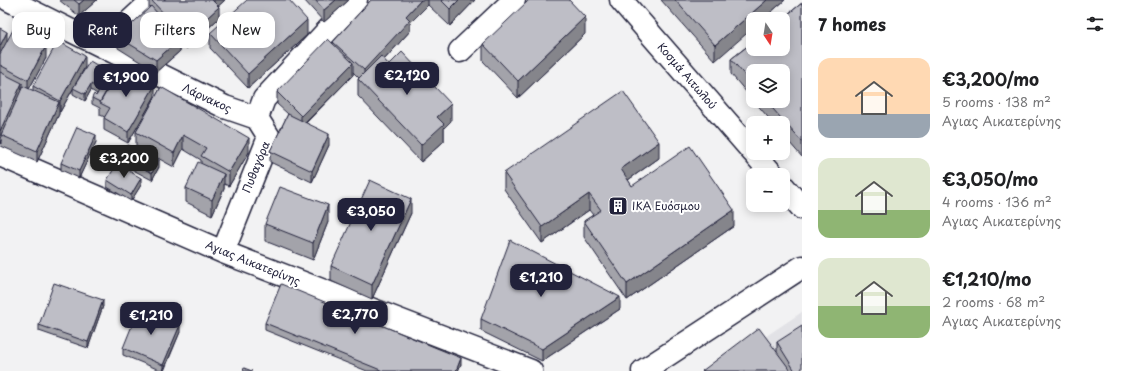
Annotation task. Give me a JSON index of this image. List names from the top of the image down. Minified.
{"streets":{"street":["Κοσμά Αιτωλού","Λάρνακος","Πυθαγόρα","Αγιας Αικατερίνης"]},"crossings":[["Λάρνακος","Πυθαγόρα"],["Πυθαγόρα","Αγιας Αικατερίνης"]],"places":{"building":["ΙΚΑ Ευόσμου"]},"north":"bottom","page":{"heading":"7 homes","map_buttons":["+","−"],"chip":["Buy","Rent","Filters","New"],"list":[{"name":"€3,200/mo","note":"5 rooms · 138 m² · Αγιας Αικατερίνης"},{"name":"€3,050/mo","note":"4 rooms · 136 m² · Αγιας Αικατερίνης"},{"name":"€1,210/mo","note":"2 rooms · 68 m² · Αγιας Αικατερίνης"}],"price":["€2,120","€1,900","€3,200","€3,050","€1,210","€2,770","€1,210"]}}
